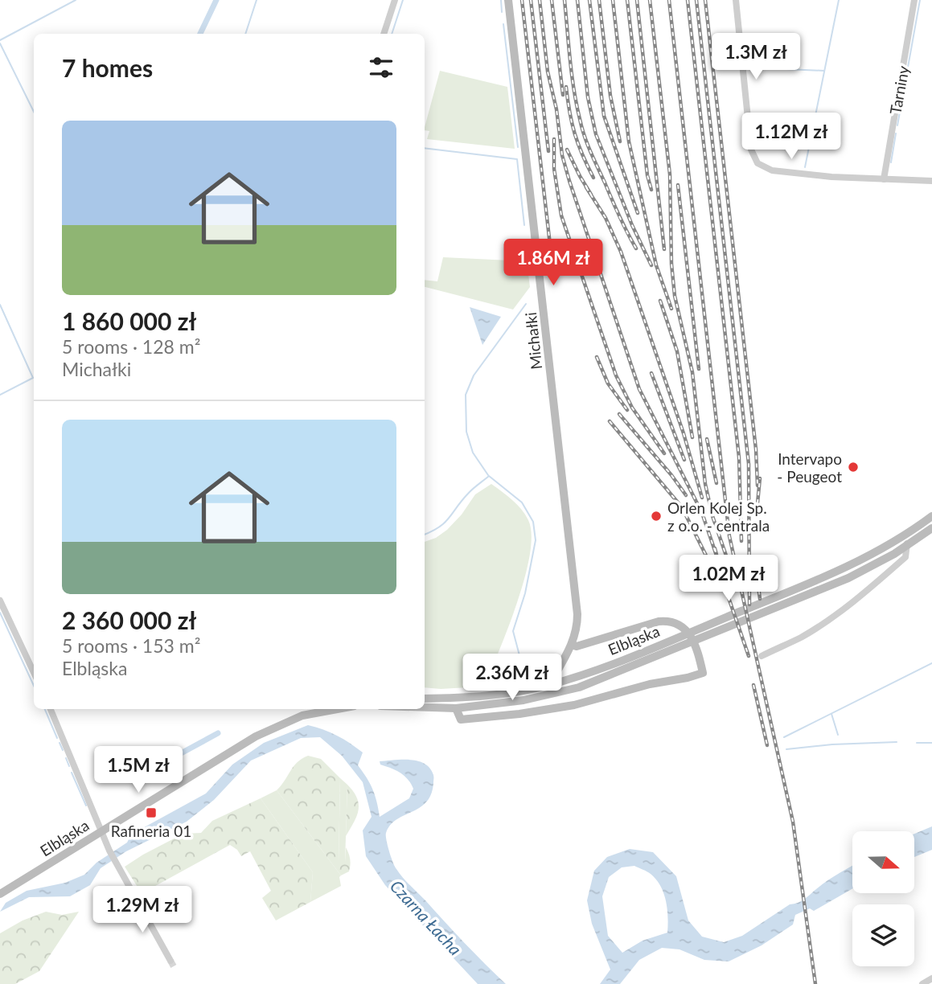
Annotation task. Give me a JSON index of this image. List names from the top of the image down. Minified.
{"streets":{"main road":["Michałki","Elbląska"],"street":["Tarniny"]},"water":["Czarna Łacha"],"places":{"other":["Intervapo - Peugeot","Orlen Kolej Sp. z o.o. - centrala"],"transit":["Rafineria 01"]},"north":"right","page":{"price":["1.3M zł","1.12M zł","1.86M zł","1.02M zł","2.36M zł","1.5M zł","1.29M zł"],"heading":"7 homes","list":[{"name":"1 860 000 zł","note":"5 rooms · 128 m² · Michałki"},{"name":"2 360 000 zł","note":"5 rooms · 153 m² · Elbląska"}]}}
